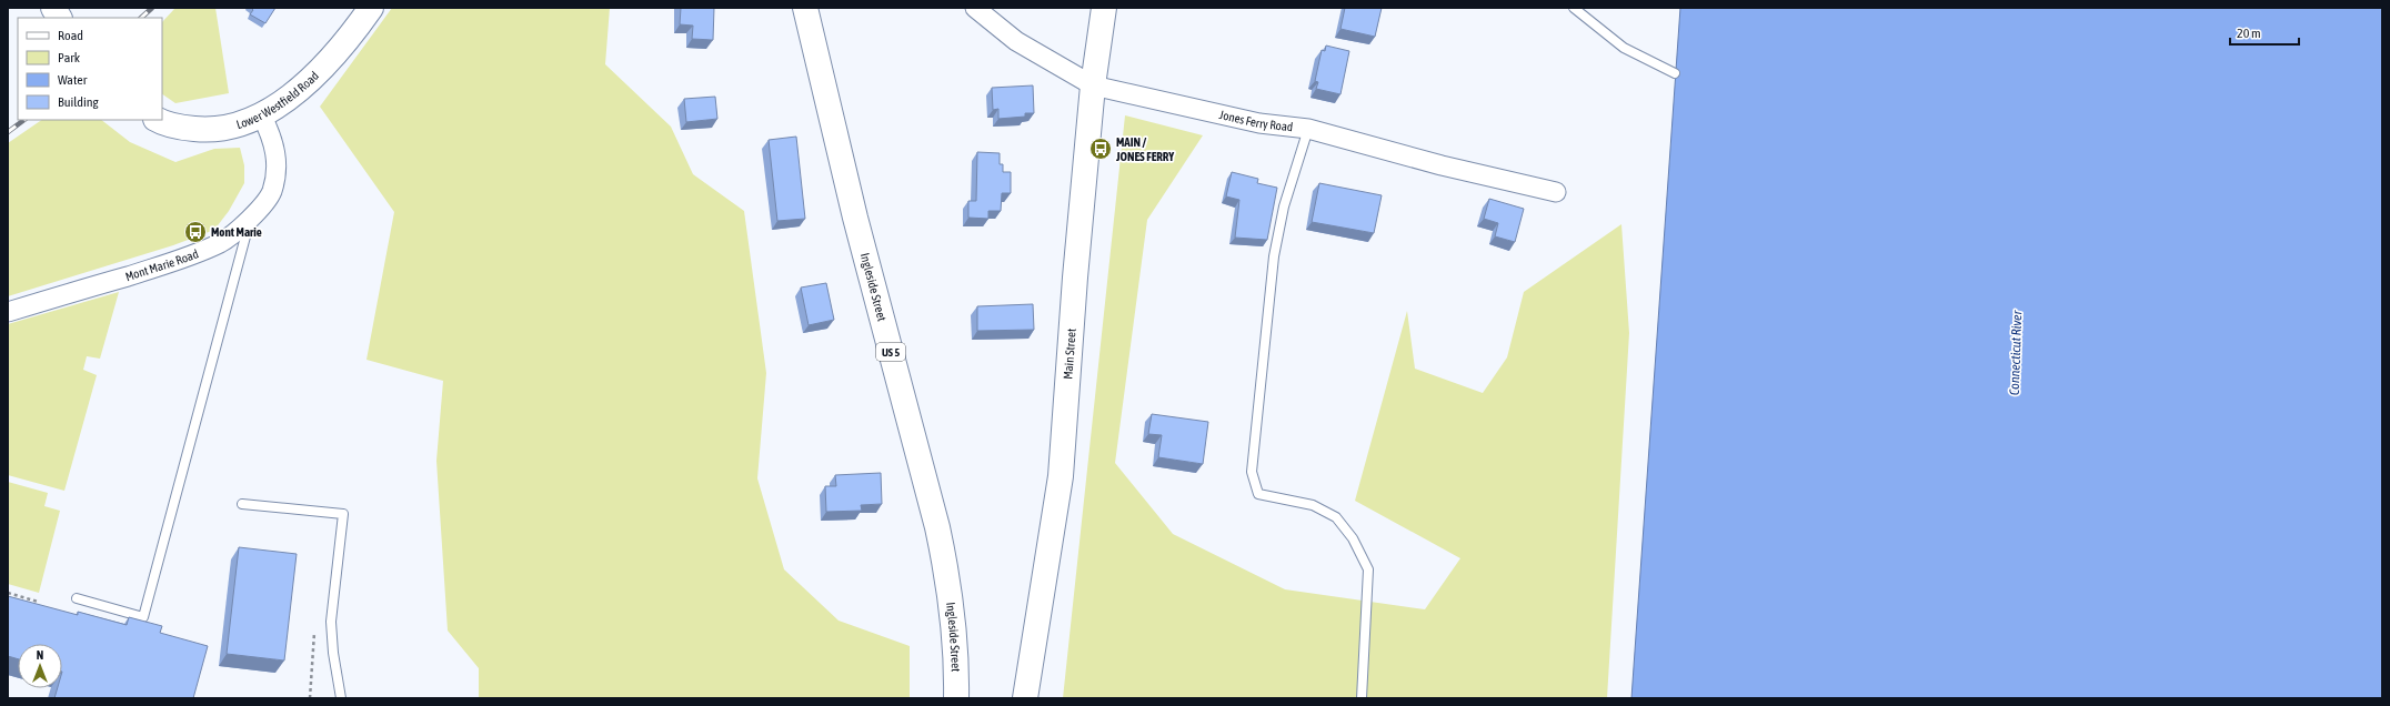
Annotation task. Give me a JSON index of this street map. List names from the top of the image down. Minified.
{"streets":{"main road":["Lower Westfield Road","Ingleside Street","US 5","Main Street"],"street":["Jones Ferry Road","Mont Marie Road"]},"crossings":[["Lower Westfield Road","Mont Marie Road"],["Jones Ferry Road","Main Street"]],"water":["Connecticut River"],"places":{"bus stop":["MAIN / JONES FERRY","Mont Marie"]},"legend":["Road","Park","Water","Building"],"scale_bar":"20 m","north":"top"}
